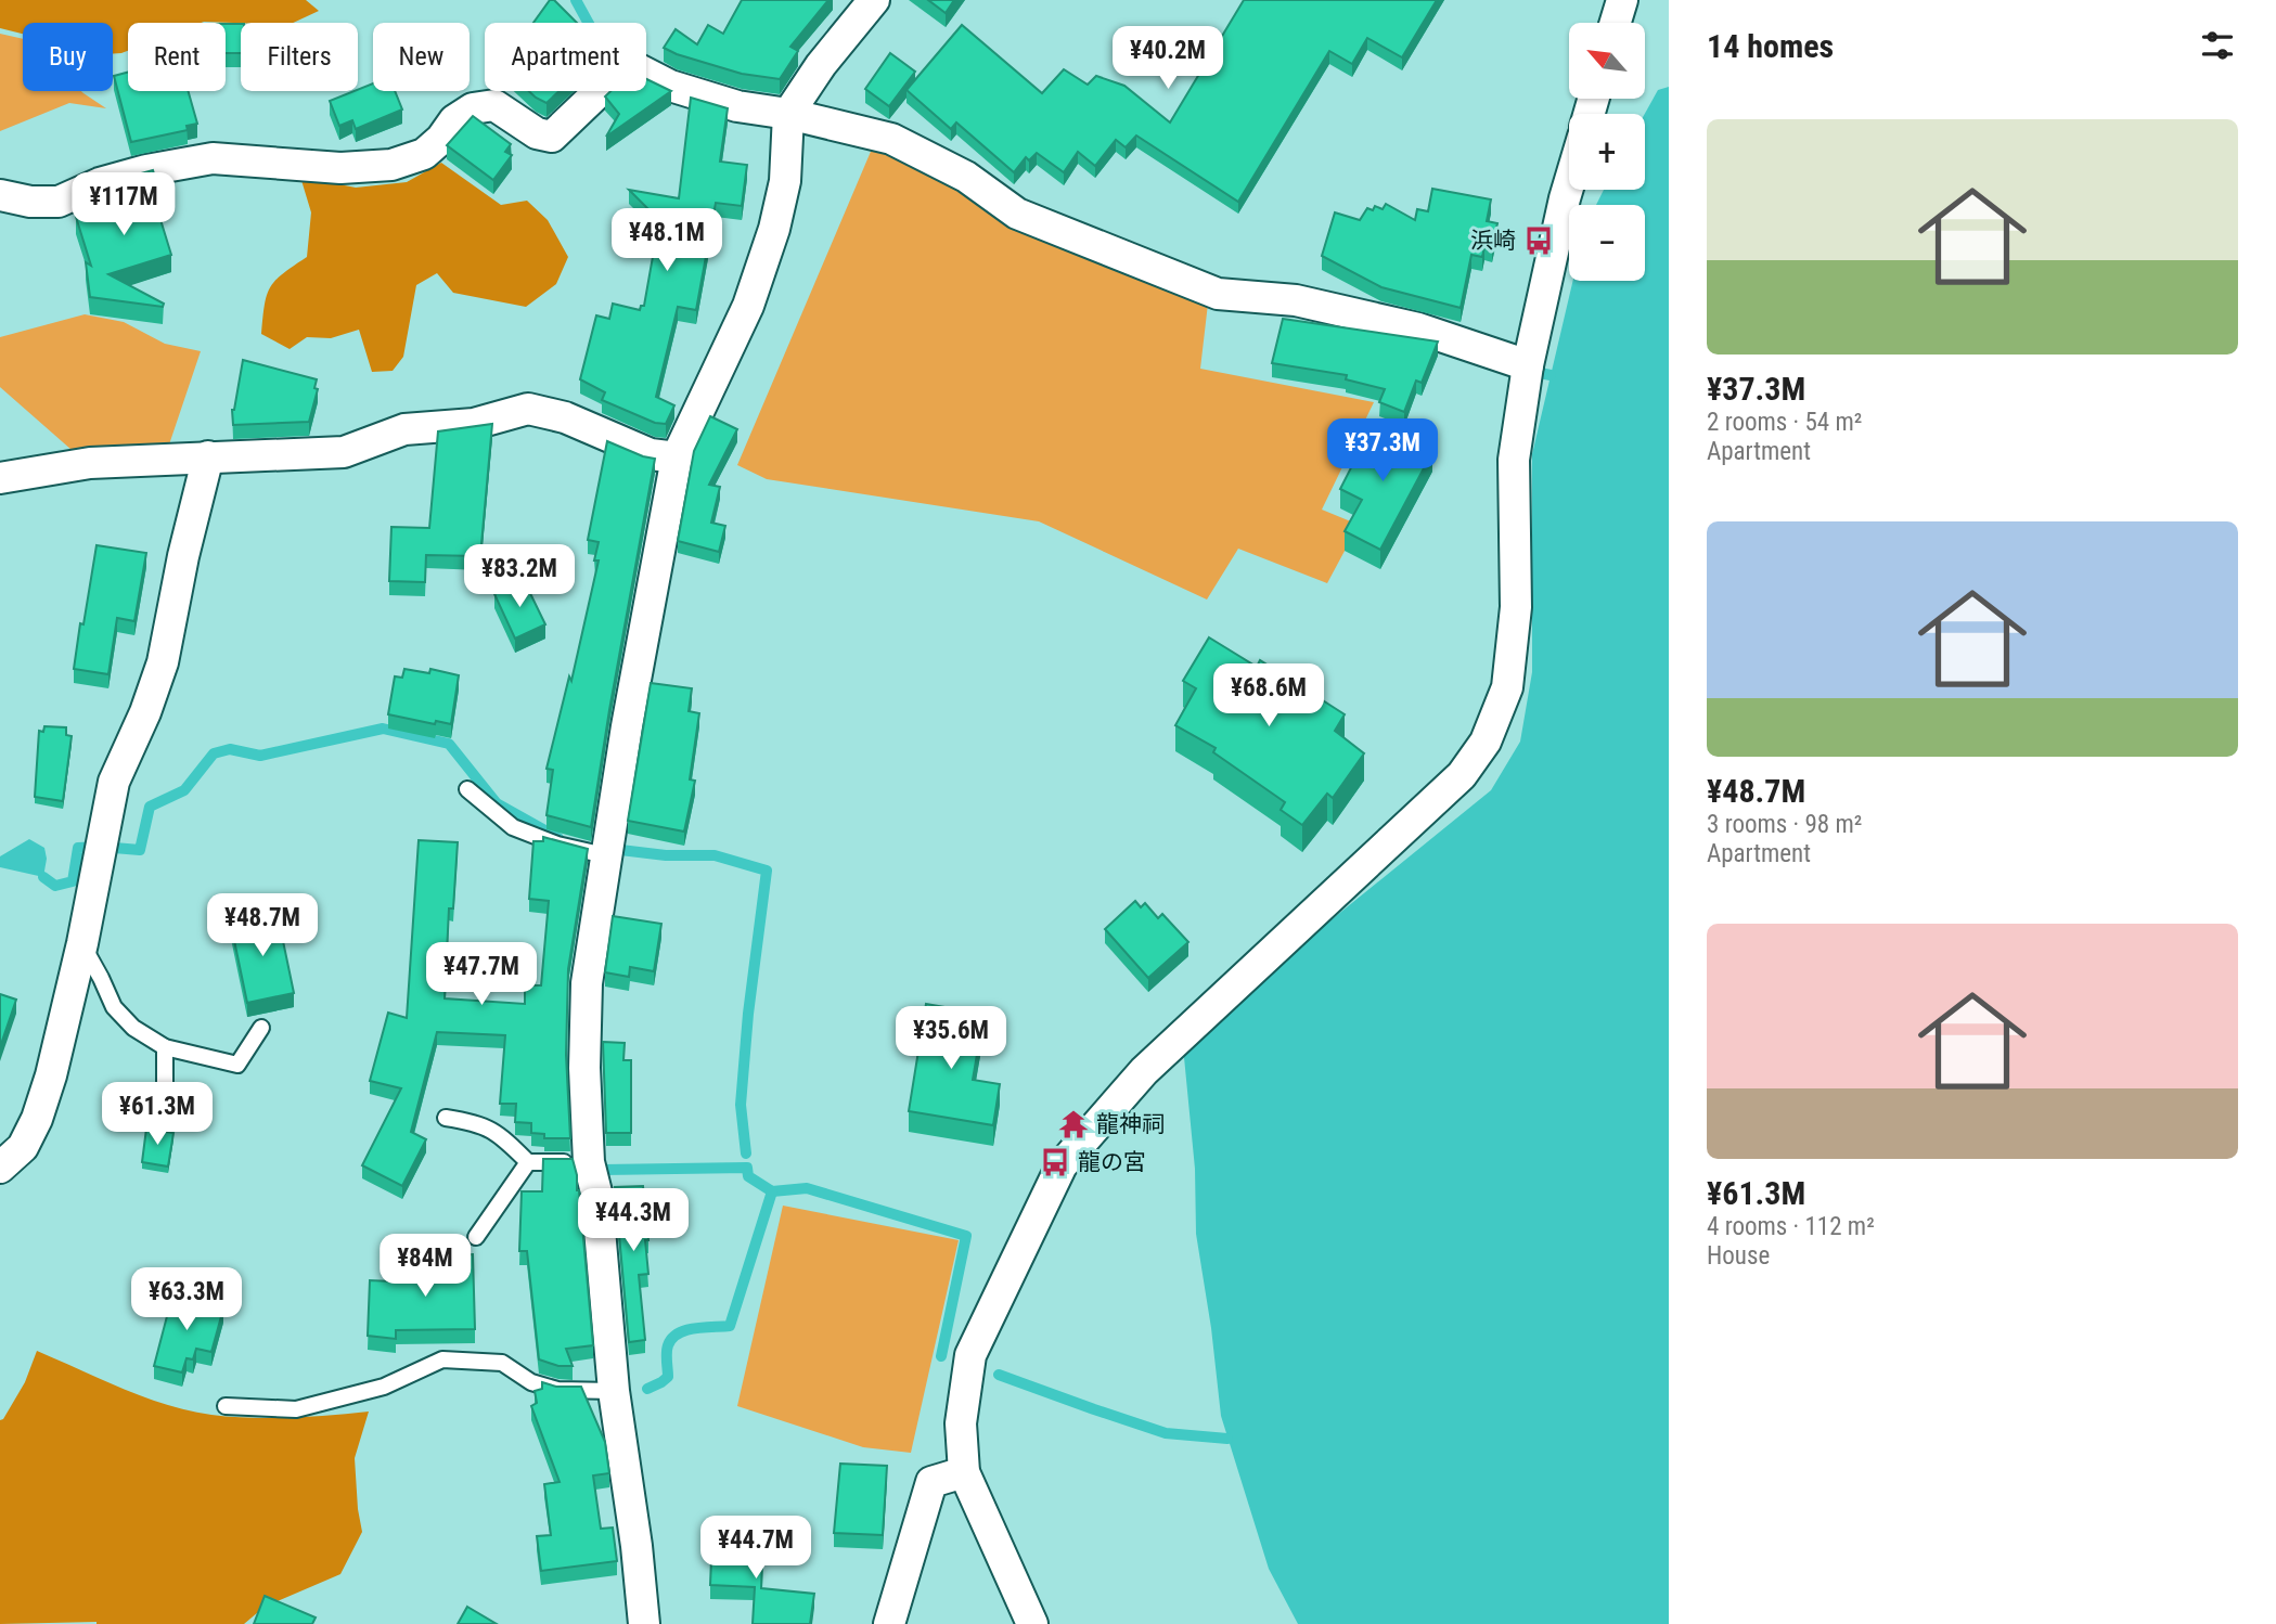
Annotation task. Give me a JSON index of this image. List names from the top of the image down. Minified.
{"places":{"bus stop":["浜崎","龍の宮"],"temple":["龍神祠"]},"north":"top left","page":{"heading":"14 homes","map_buttons":["+","−"],"chip":["Buy","Rent","Filters","New","Apartment"],"price":["¥40.2M","¥117M","¥48.1M","¥37.3M","¥83.2M","¥68.6M","¥48.7M","¥47.7M","¥35.6M","¥61.3M","¥44.3M","¥84M","¥63.3M","¥44.7M"],"list":[{"name":"¥37.3M","note":"2 rooms · 54 m² · Apartment"},{"name":"¥48.7M","note":"3 rooms · 98 m² · Apartment"},{"name":"¥61.3M","note":"4 rooms · 112 m² · House"}]}}
